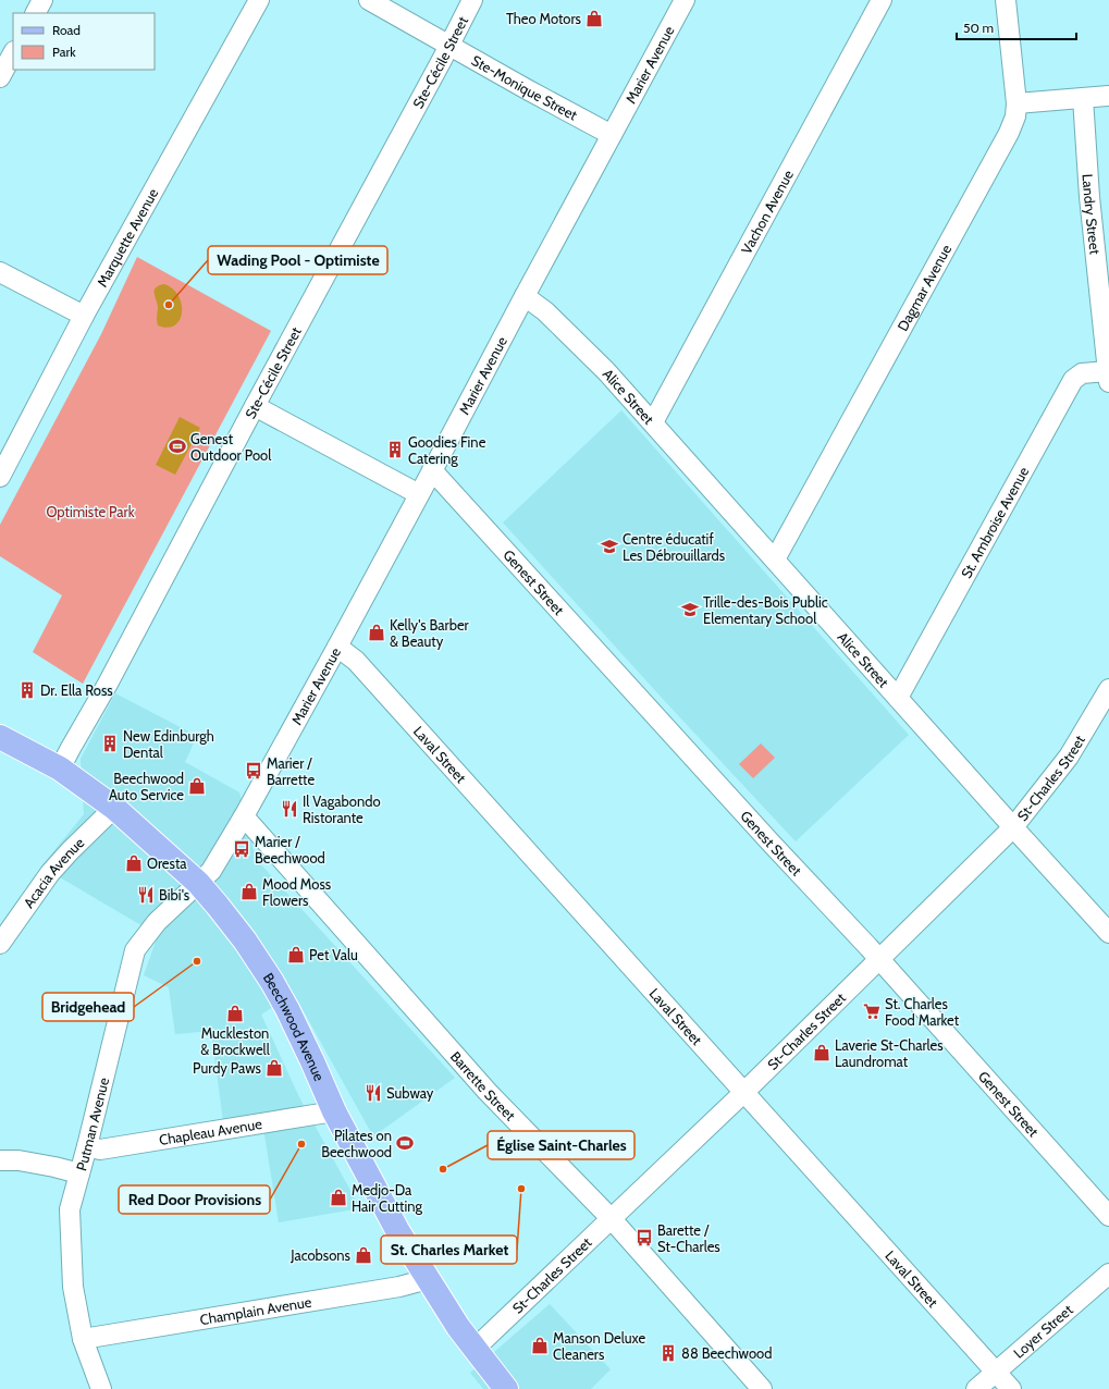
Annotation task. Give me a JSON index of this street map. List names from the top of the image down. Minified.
{"streets":{"main road":["Beechwood Avenue"],"street":["Ste-Cécile Street","Marier Avenue","Ste-Monique Street","Vachon Avenue","Landry Street","Marquette Avenue","Dagmar Avenue","Alice Street","St. Ambroise Avenue","Genest Street","Laval Street","St-Charles Street","Acacia Avenue","Barrette Street","Putman Avenue","Chapleau Avenue","Champlain Avenue","Loyer Street"]},"crossings":[["Ste-Cécile Street","Ste-Monique Street"],["Ste-Cécile Street","Beechwood Avenue"],["Marier Avenue","Ste-Monique Street"],["Marier Avenue","Alice Street"],["Marier Avenue","Genest Street"],["Marier Avenue","Laval Street"],["Marier Avenue","Beechwood Avenue"],["Marier Avenue","Barrette Street"],["Marier Avenue","Putman Avenue"],["Vachon Avenue","Alice Street"],["Landry Street","St. Ambroise Avenue"],["Dagmar Avenue","Alice Street"],["Alice Street","St. Ambroise Avenue"],["Alice Street","St-Charles Street"],["Genest Street","St-Charles Street"],["Laval Street","St-Charles Street"],["Laval Street","Loyer Street"],["St-Charles Street","Beechwood Avenue"],["St-Charles Street","Barrette Street"],["Acacia Avenue","Beechwood Avenue"],["Beechwood Avenue","Putman Avenue"],["Beechwood Avenue","Chapleau Avenue"],["Beechwood Avenue","Champlain Avenue"],["Putman Avenue","Chapleau Avenue"],["Putman Avenue","Champlain Avenue"]],"parks":["Optimiste Park"],"places":{"shop":["Theo Motors","Kelly's Barber & Beauty","Beechwood Auto Service","Oresta","Mood Moss Flowers","Pet Valu","Muckleston & Brockwell","Laverie St-Charles Laundromat","Purdy Paws","Medjo-Da Hair Cutting","Jacobsons","Manson Deluxe Cleaners"],"other":["Wading Pool - Optimiste","Bridgehead","Red Door Provisions","Église Saint-Charles","St. Charles Market"],"sports":["Genest Outdoor Pool","Pilates on Beechwood"],"building":["Goodies Fine Catering","Dr. Ella Ross","New Edinburgh Dental","88 Beechwood"],"school or university":["Centre éducatif Les Débrouillards","Trille-des-Bois Public Elementary School"],"bus stop":["Marier / Barrette","Marier / Beechwood","Barette / St-Charles"],"restaurant":["Il Vagabondo Ristorante","Bibi's","Subway"],"supermarket":["St. Charles Food Market"]},"legend":["Road","Park"],"scale_bar":"50 m"}
